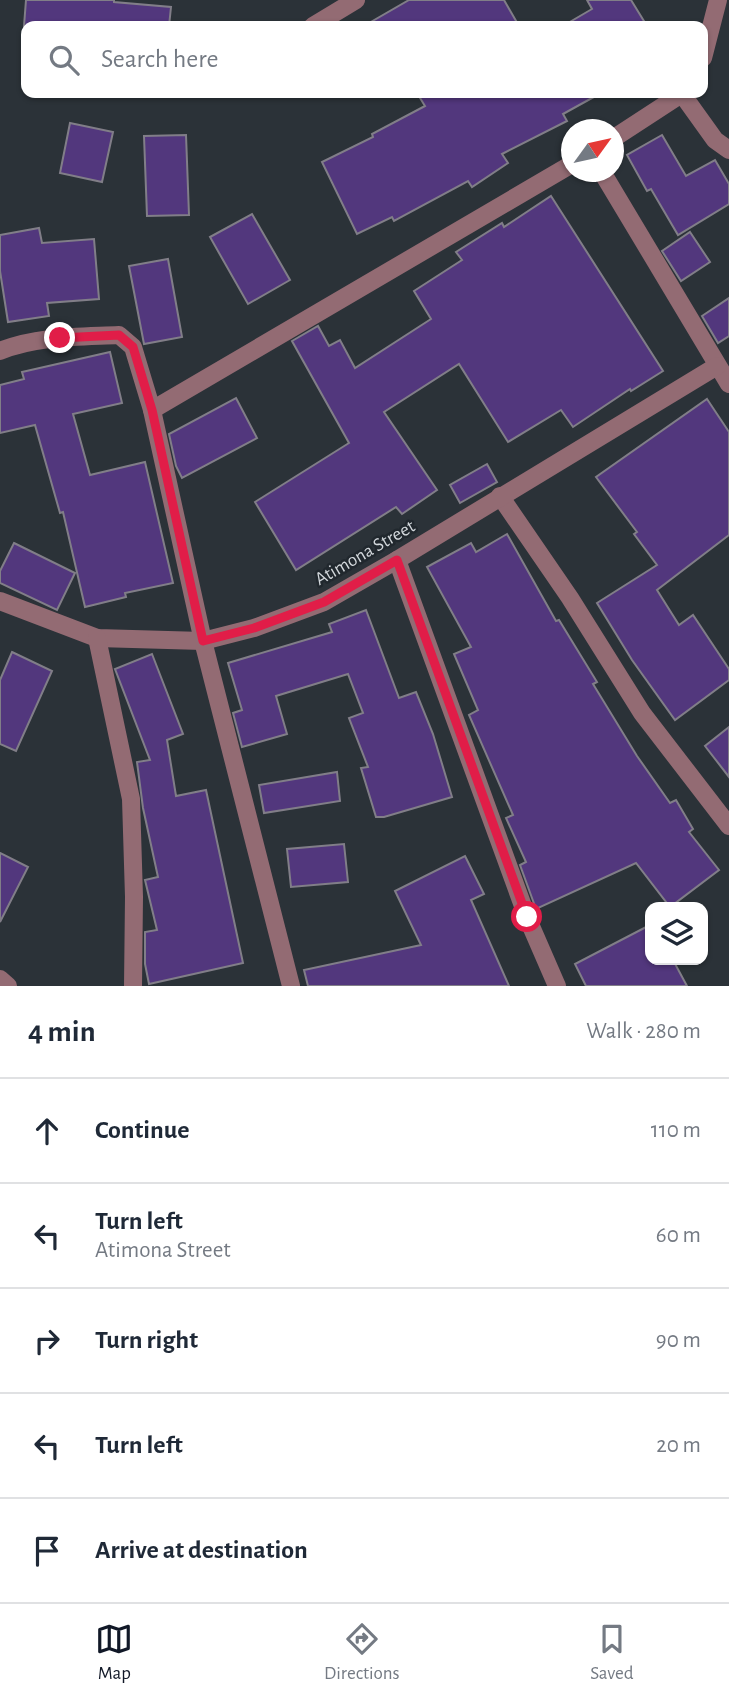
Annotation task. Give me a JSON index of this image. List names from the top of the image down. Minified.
{"streets":{"street":["Atimona Street"]},"north":"top right","page":{"search":"Search here","heading":["4 min","Walk · 280 m"],"list":[["Continue","110 m"],["Turn left","Atimona Street","60 m"],["Turn right","90 m"],["Turn left","20 m"],"Arrive at destination"],"nav":["Map","Directions","Saved"]}}
